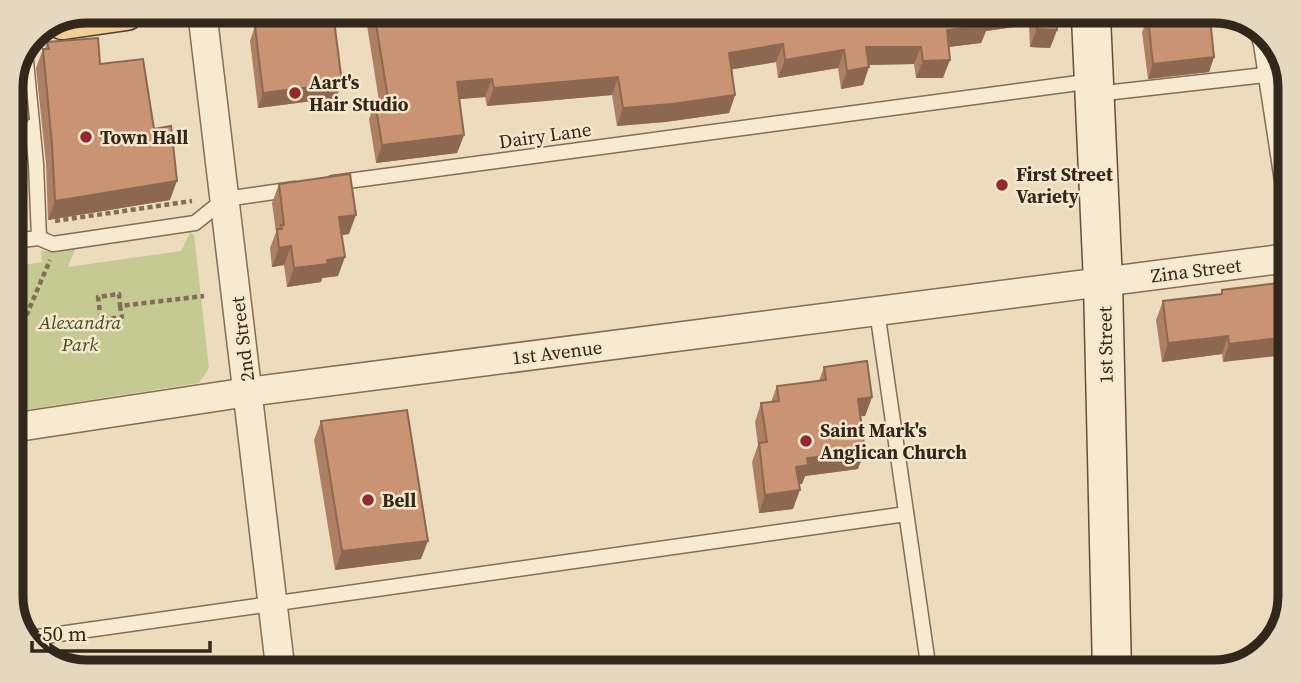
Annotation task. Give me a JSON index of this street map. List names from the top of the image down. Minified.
{"streets":{"main road":["1st Street"],"street":["Zina Street","2nd Street","1st Avenue"],"lane":["Dairy Lane"]},"crossings":[["Dairy Lane","2nd Street"],["Dairy Lane","1st Street"],["Zina Street","1st Street"],["Zina Street","1st Avenue"],["2nd Street","1st Avenue"],["1st Street","1st Avenue"]],"parks":["Alexandra Park"],"places":["Aart's Hair Studio","Town Hall","First Street Variety","Saint Mark's Anglican Church","Bell"],"scale_bar":"50 m"}
